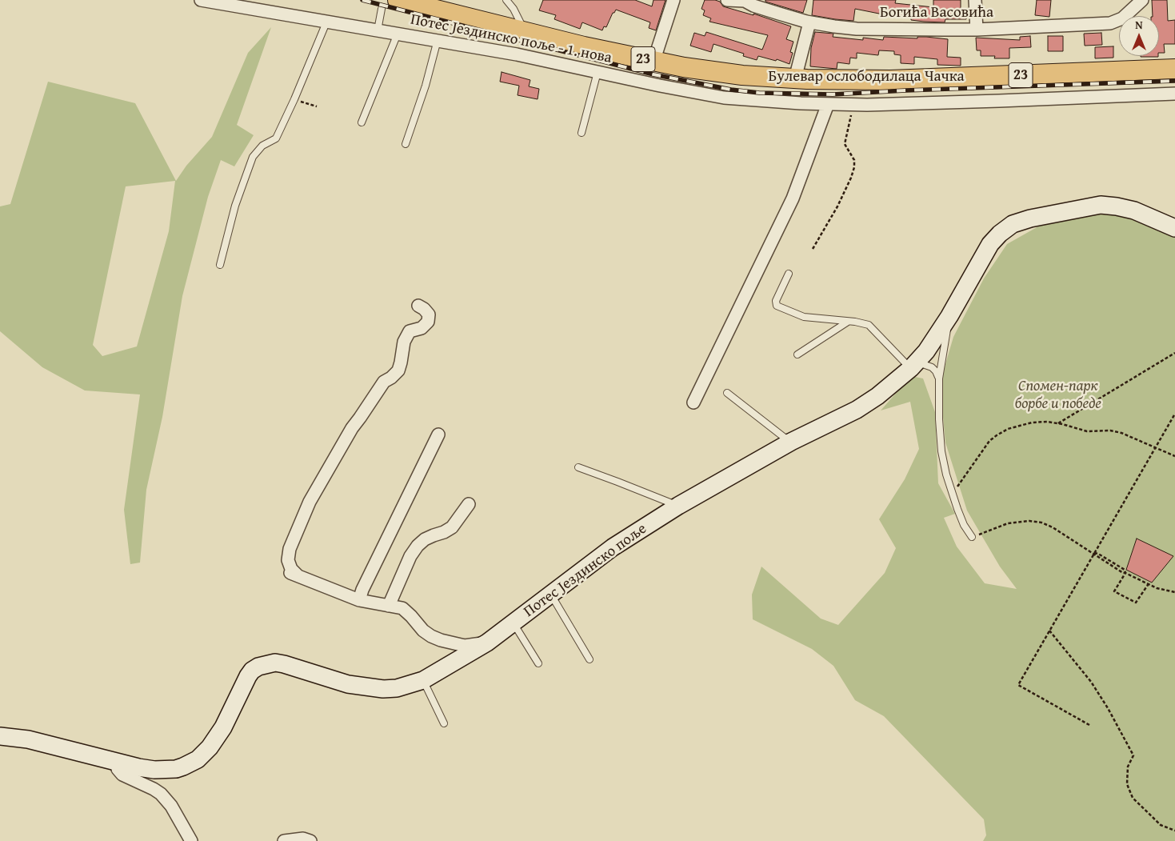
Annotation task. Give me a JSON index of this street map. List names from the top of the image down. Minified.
{"streets":{"main road":["23","Булевар ослободилаца Чачка","Потес Јездинско поље"],"street":["Богића Васовића","Потес Јездинско поље - 1. нова"]},"parks":["Спомен-парк борбе и победе"],"north":"top"}
